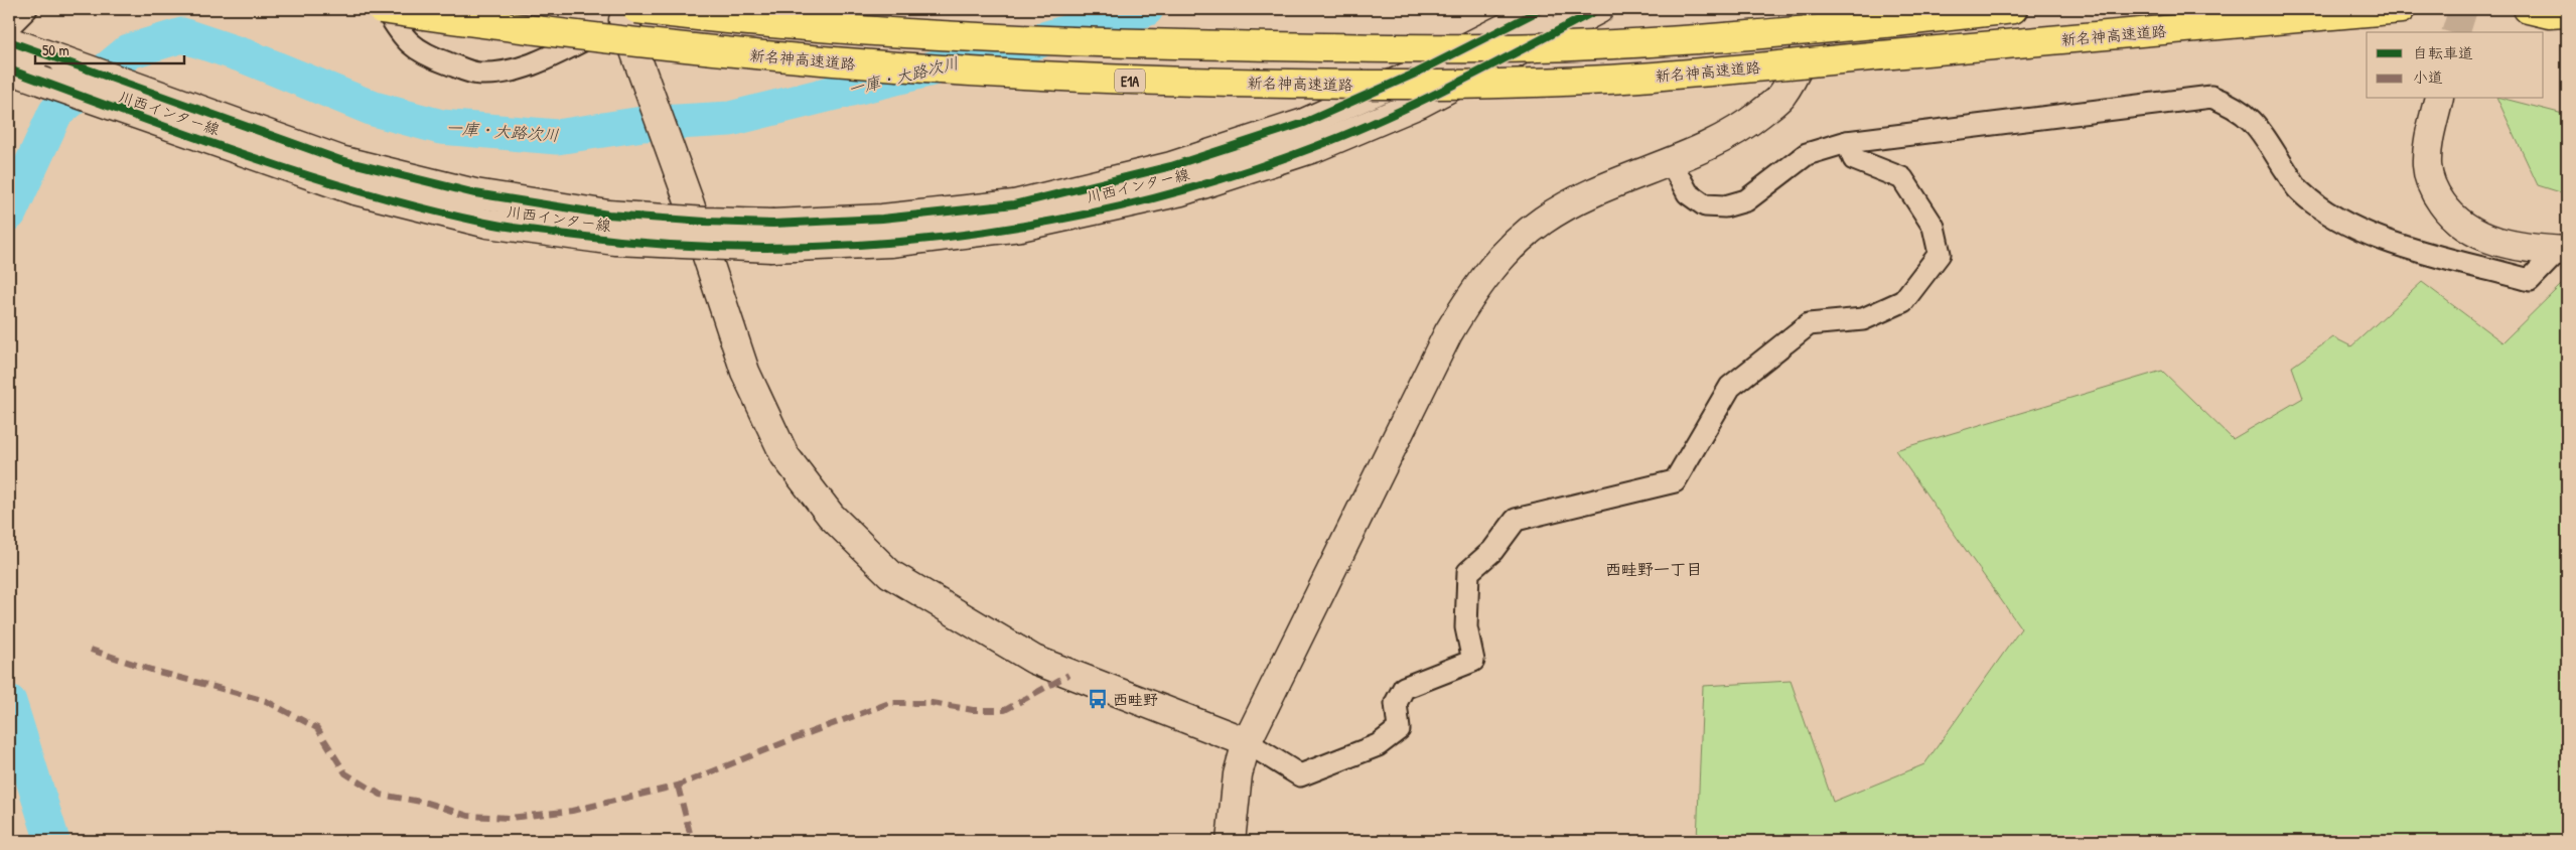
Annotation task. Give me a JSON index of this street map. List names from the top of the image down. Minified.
{"streets":{"highway":["新名神高速道路","E1A"],"main road":["川西インター線"]},"districts":["西畦野一丁目"],"water":["一庫・大路次川"],"places":{"bus stop":["西畦野"]},"legend":["自転車道","小道"],"scale_bar":"50 m"}
